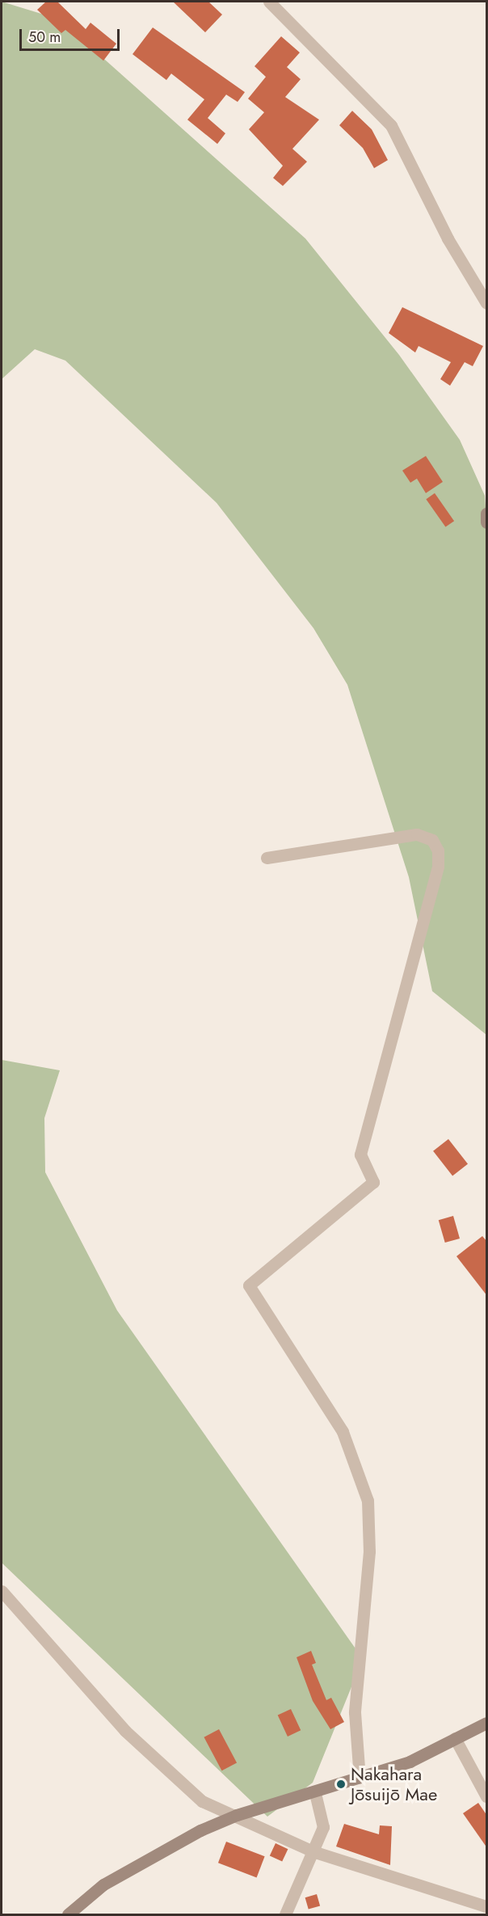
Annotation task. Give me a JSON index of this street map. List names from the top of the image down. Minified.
{"places":["Nakahara Jōsuijō Mae"],"scale_bar":"50 m"}
